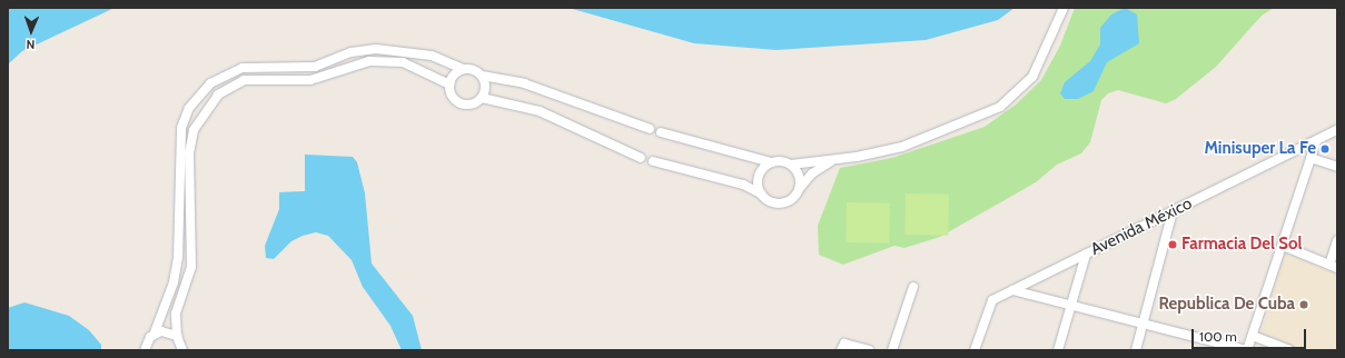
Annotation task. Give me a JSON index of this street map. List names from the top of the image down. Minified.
{"streets":{"street":["Avenida México"]},"places":["Minisuper La Fe","Farmacia Del Sol","Republica De Cuba"],"scale_bar":"100 m","north":"bottom"}
